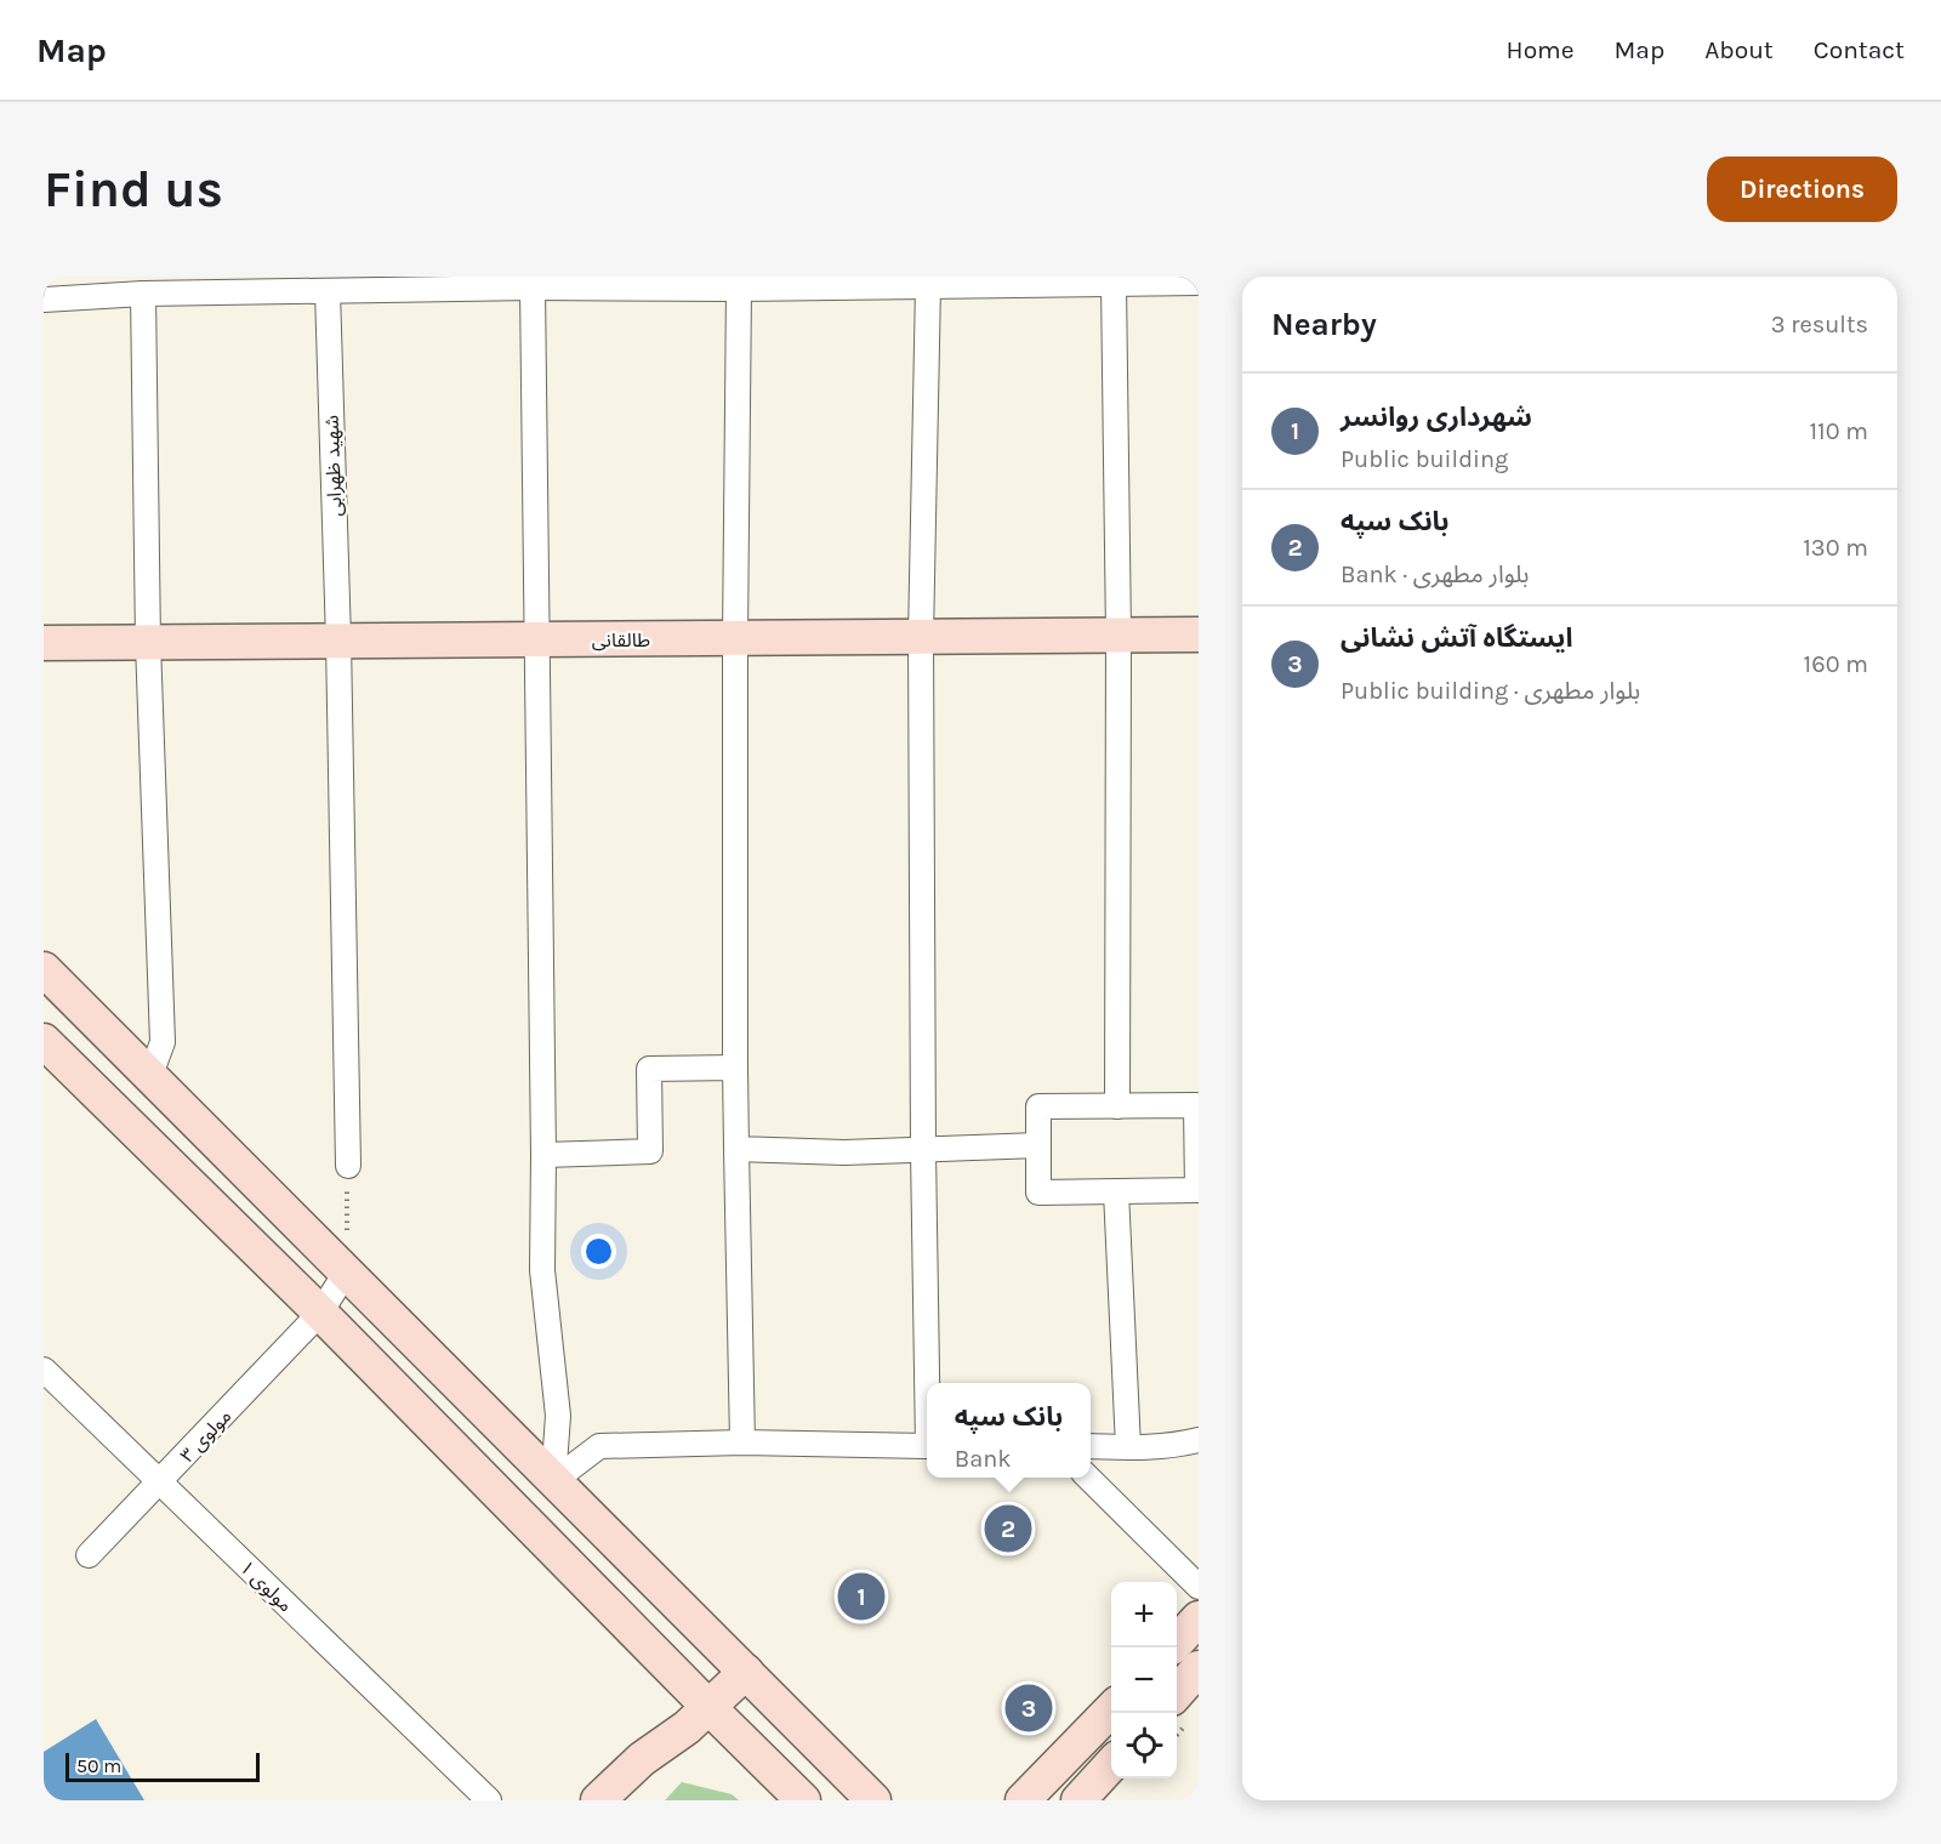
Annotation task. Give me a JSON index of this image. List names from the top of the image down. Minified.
{"streets":{"main road":["طالقانی"],"street":["شهید ظهرابی","مولوی ۳","مولوی ۱"]},"crossings":[["شهید ظهرابی","طالقانی"],["مولوی ۳","مولوی ۱"]],"scale_bar":"50 m","page":{"header":"Map","nav":["Home","Map","About","Contact"],"buttons":"Directions","title":"Find us","heading":["Nearby","3 results"],"list":[{"mark":"1","name":"شهرداری روانسر","note":"Public building","value":"110 m"},{"mark":"2","name":"بانک سپه","note":"Bank · بلوار مطهری","value":"130 m"},{"mark":"3","name":"ایستگاه آتش نشانی","note":"Public building · بلوار مطهری","value":"160 m"}],"popup":["بانک سپه","Bank"],"pins":["2","1","3"],"map_buttons":["+","−"],"scale":"50 m"}}
